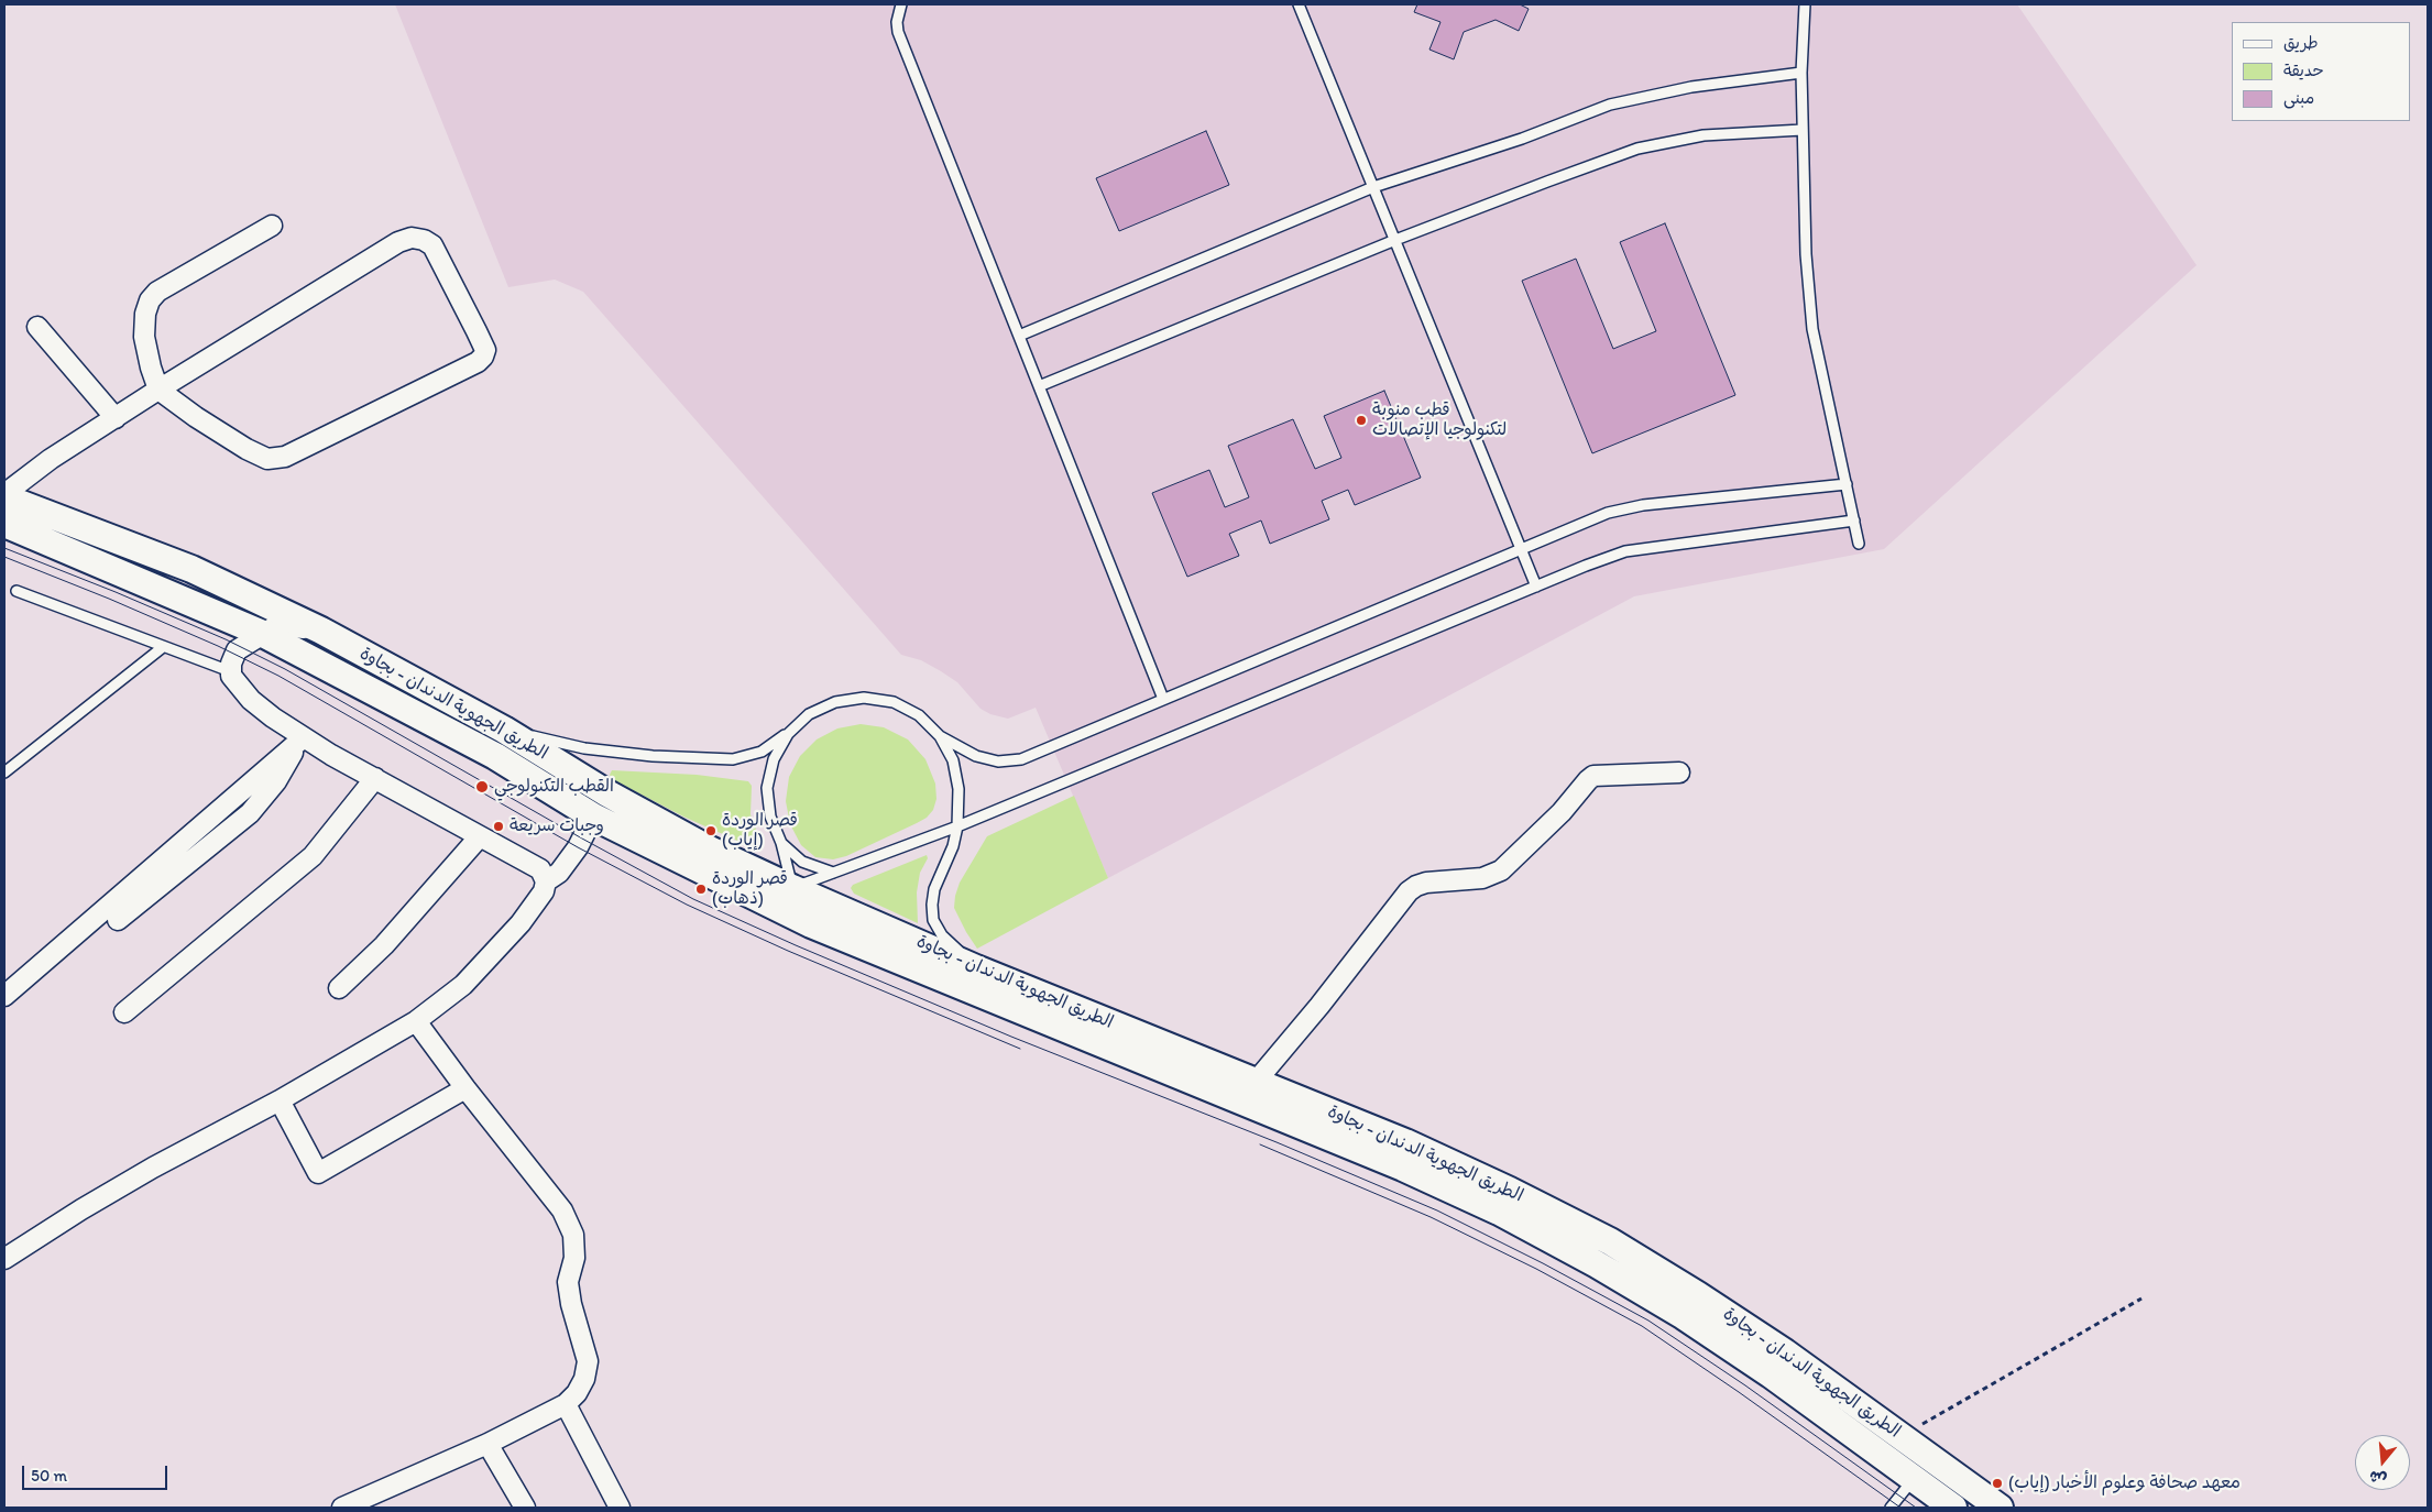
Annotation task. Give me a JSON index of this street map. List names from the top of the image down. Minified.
{"streets":{"main road":["الطريق الجهوية الدندان - بجاوة"]},"places":["قطب منوبة لتكنولوجيا الإتصالات","القطب التكنولوجي","وجبات سريعة","قصر الوردة (إياب)","قصر الوردة (ذهاب)","معهد صحافة وعلوم الأخبار (إياب)"],"legend":["طريق","حديقة","مبنى"],"scale_bar":"50 m","north":"bottom"}
